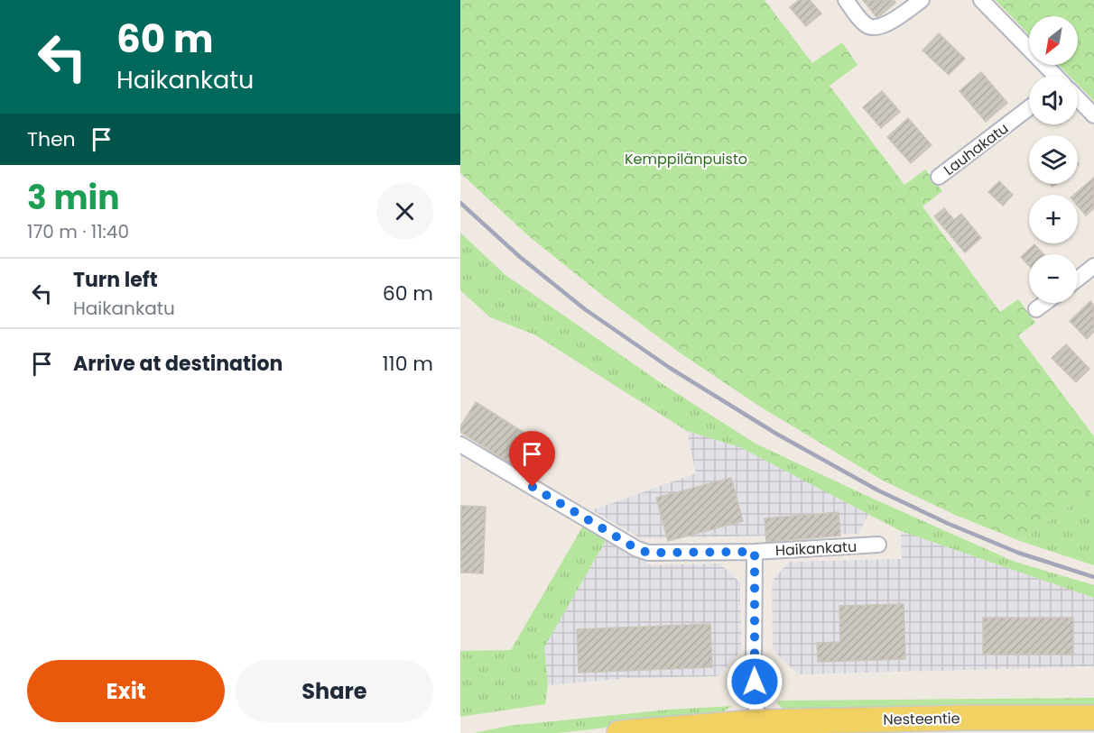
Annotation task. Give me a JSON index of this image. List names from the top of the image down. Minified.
{"streets":{"main road":["Nesteentie"],"street":["Lauhakatu","Haikankatu"]},"crossings":[["Haikankatu","Nesteentie"]],"parks":["Kemppilänpuisto"],"north":"bottom left","page":{"turn":["60 m","Haikankatu"],"map_buttons":["+","−"],"then":"Then","heading":["3 min","170 m · 11:40"],"list":[{"name":"Turn left","note":"Haikankatu","value":"60 m"},{"name":"Arrive at destination","value":"110 m"}],"buttons":["Exit","Share"]}}
